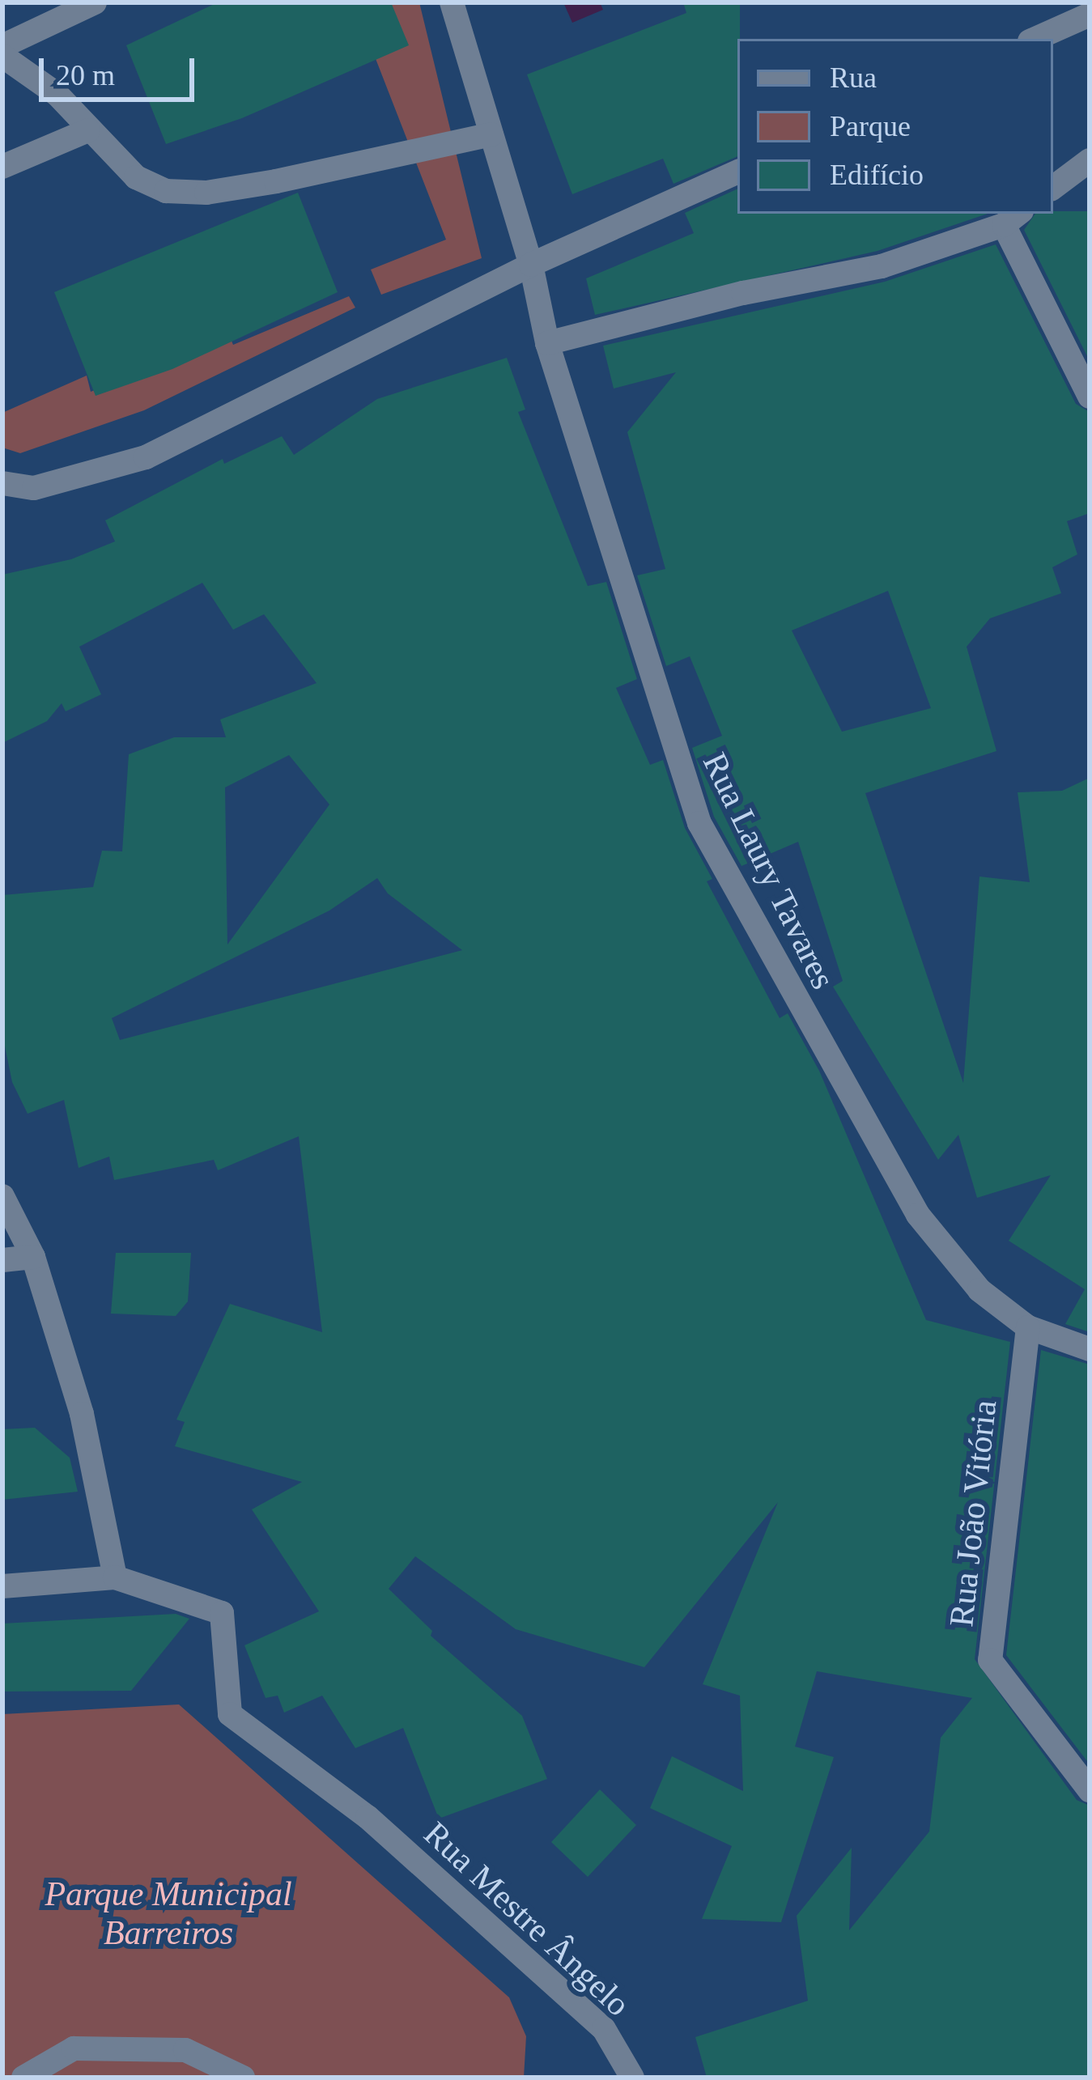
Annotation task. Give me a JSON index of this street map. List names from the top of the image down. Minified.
{"streets":{"street":["Rua Laury Tavares","Rua João Vitória","Rua Mestre Ângelo"]},"crossings":[["Rua Laury Tavares","Rua João Vitória"]],"parks":["Parque Municipal Barreiros"],"legend":["Rua","Parque","Edifício"],"scale_bar":"20 m"}
